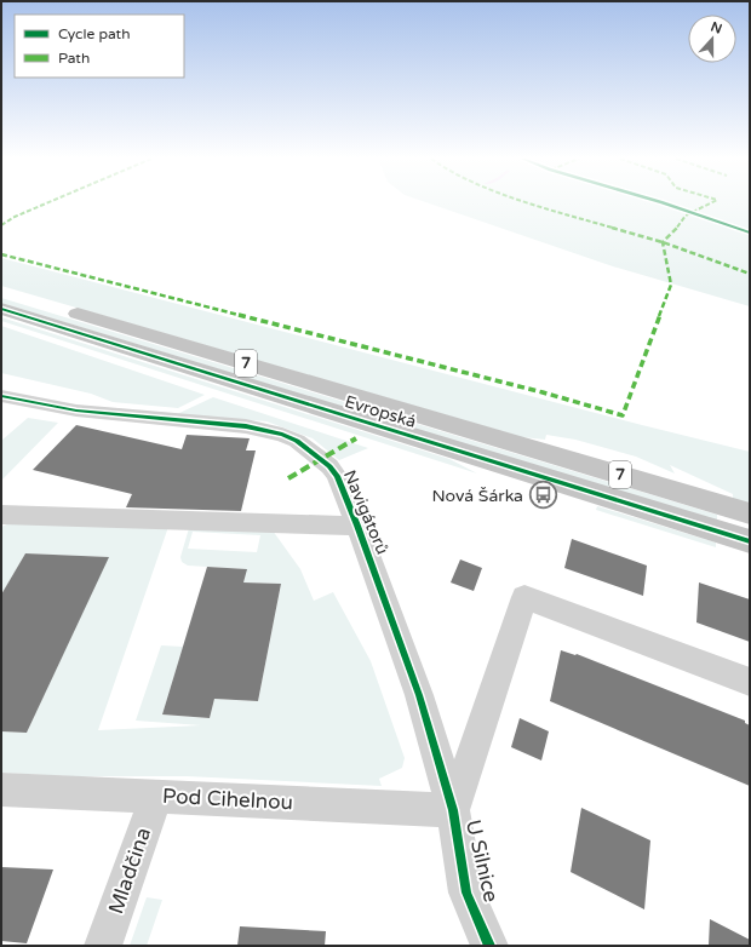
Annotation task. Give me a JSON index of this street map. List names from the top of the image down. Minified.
{"streets":{"main road":["7","Evropská"],"street":["Navigátorů","Pod Cihelnou","U Silnice","Mladčina"]},"crossings":[["Navigátorů","Pod Cihelnou"],["Navigátorů","U Silnice"],["Pod Cihelnou","U Silnice"],["Pod Cihelnou","Mladčina"]],"places":{"bus stop":["Nová Šárka"]},"legend":["Cycle path","Path"],"north":"top"}
